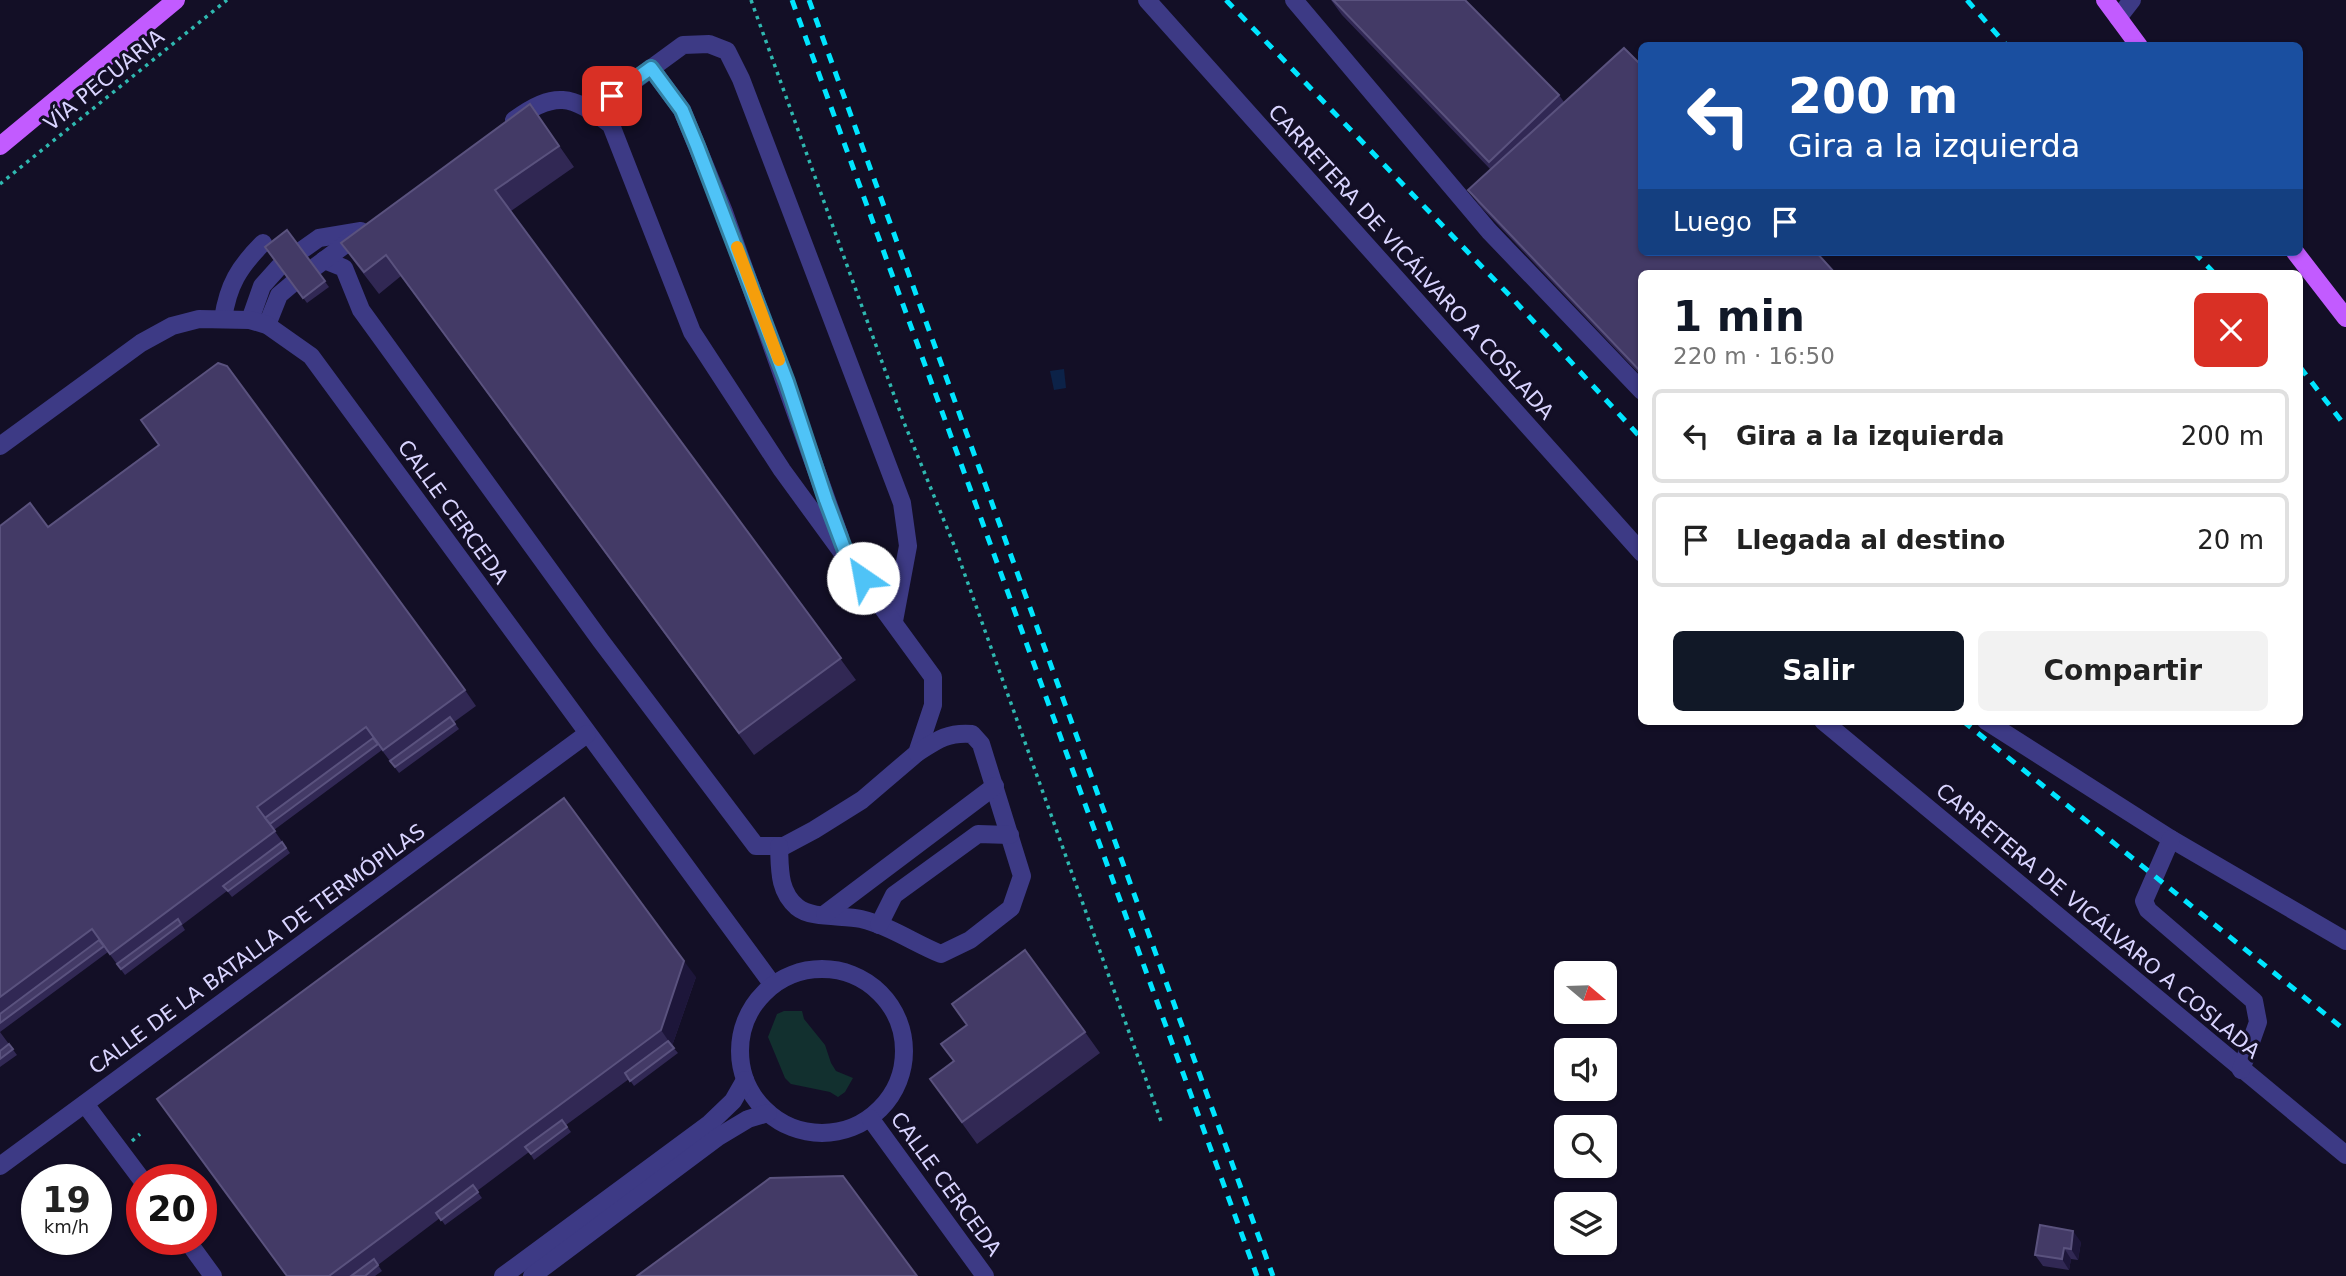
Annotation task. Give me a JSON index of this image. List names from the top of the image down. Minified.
{"streets":{"street":["CARRETERA DE VICÁLVARO A COSLADA","CALLE CERCEDA","CALLE DE LA BATALLA DE TERMÓPILAS"],"path":["VÍA PECUARIA"]},"crossings":[["CALLE CERCEDA","CALLE DE LA BATALLA DE TERMÓPILAS"]],"north":"right","page":{"turn":["200 m","Gira a la izquierda"],"then":"Luego","heading":["1 min","220 m · 16:50"],"list":[{"name":"Gira a la izquierda","value":"200 m"},{"name":"Llegada al destino","value":"20 m"}],"buttons":["Salir","Compartir"],"speed":"19 km/h","limit":"20"}}
